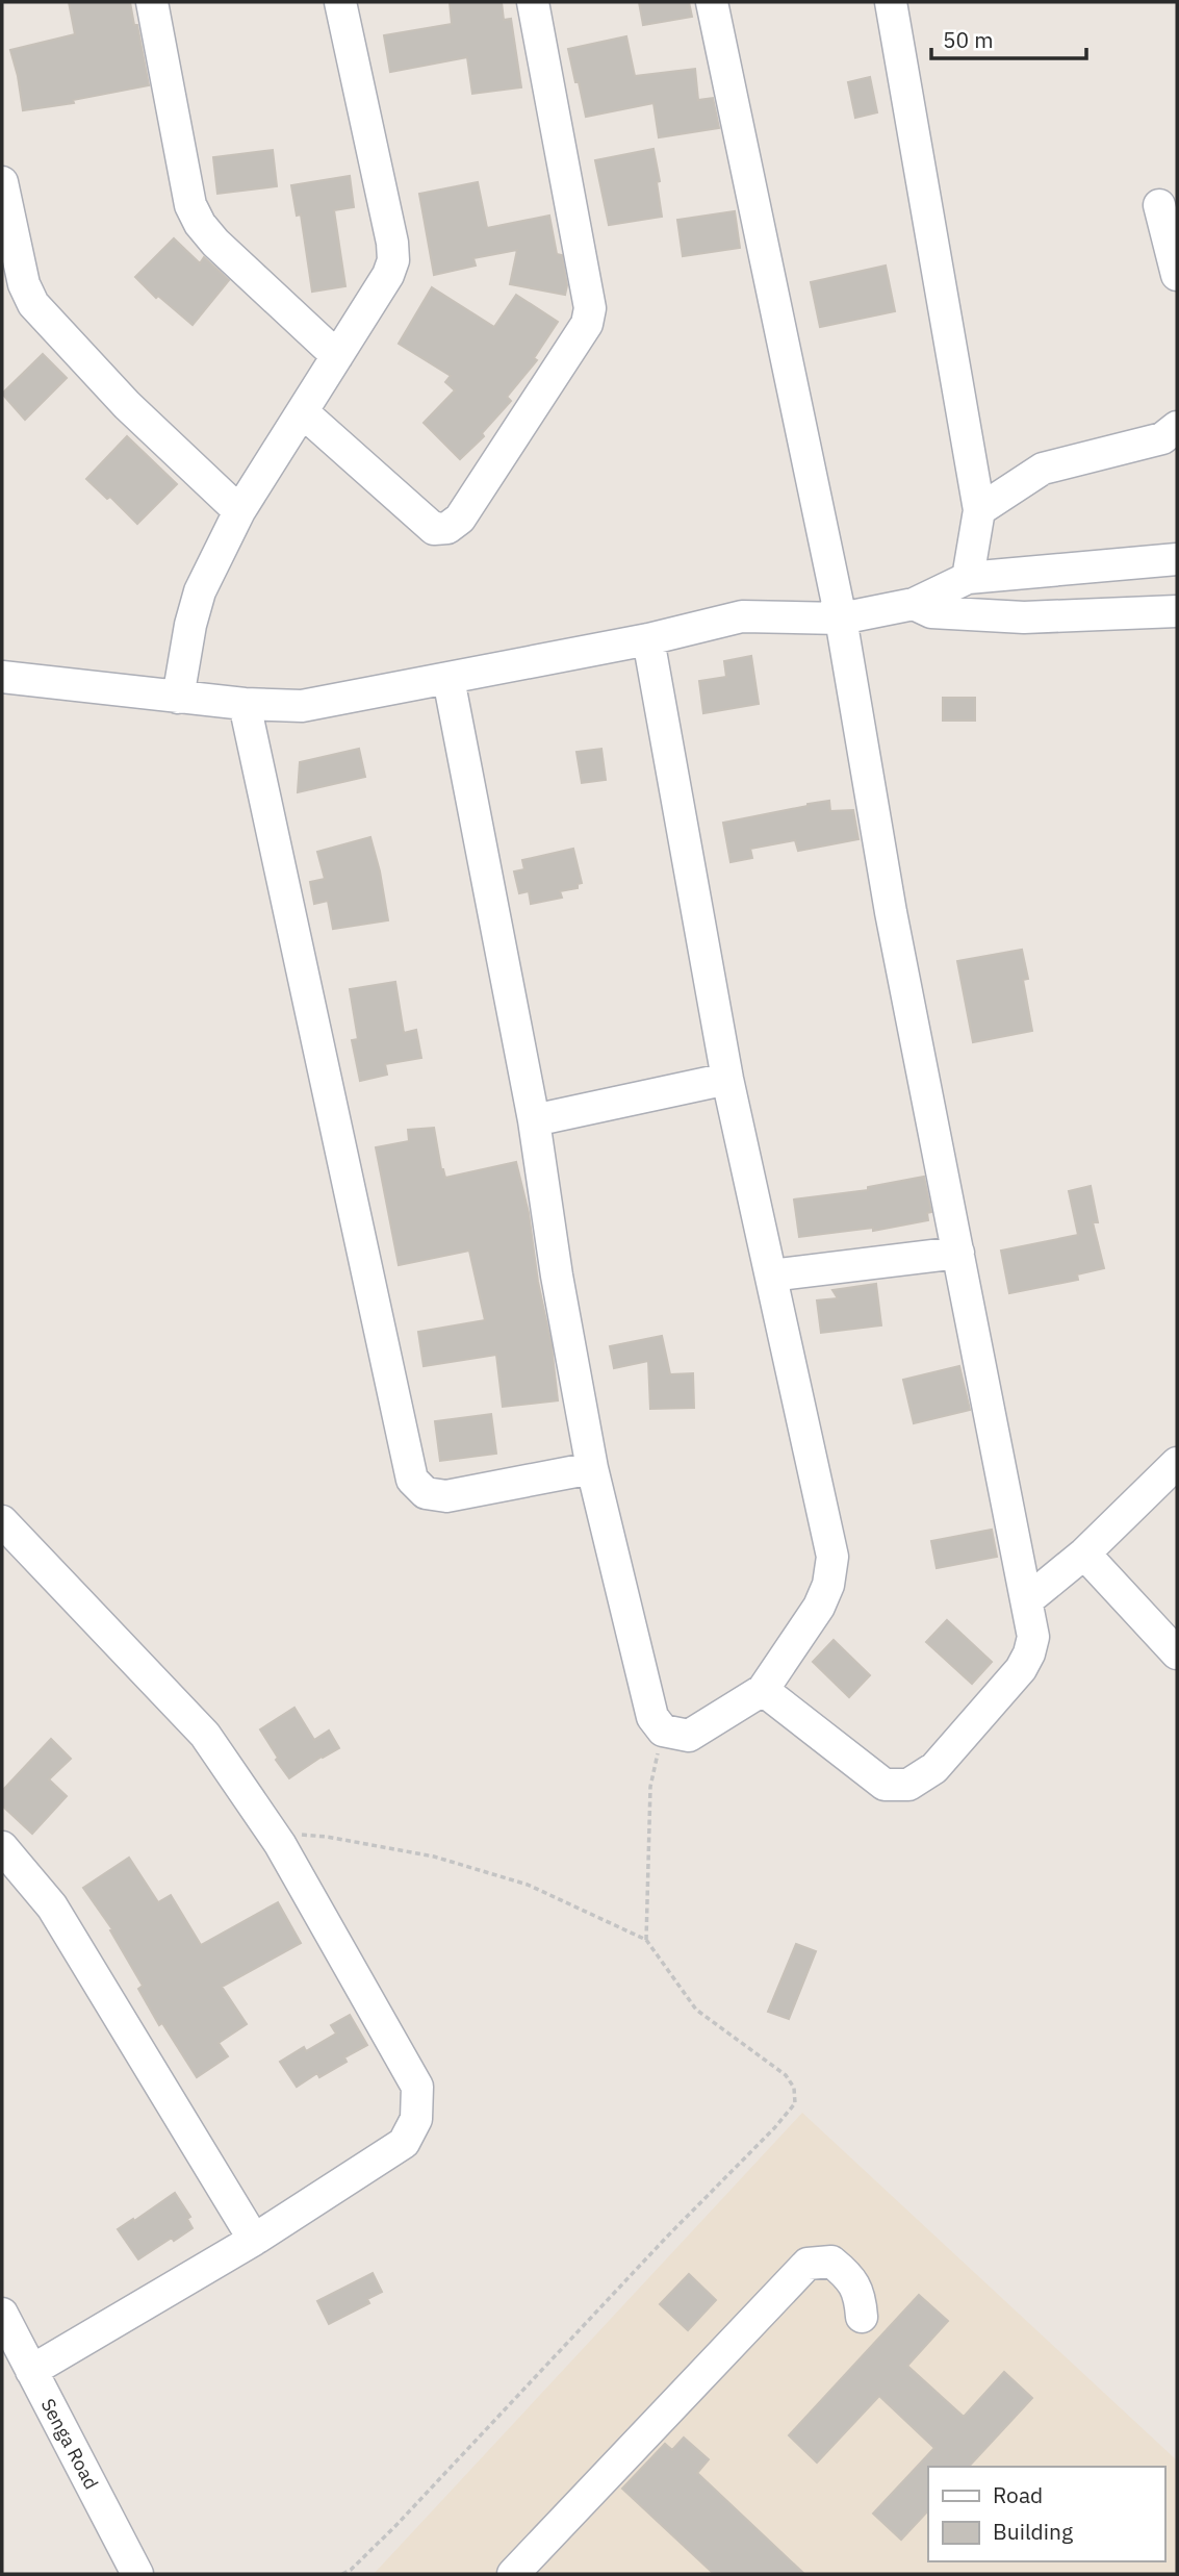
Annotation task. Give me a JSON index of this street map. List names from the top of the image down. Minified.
{"streets":{"street":["Senga Road"]},"legend":["Road","Building"],"scale_bar":"50 m"}
